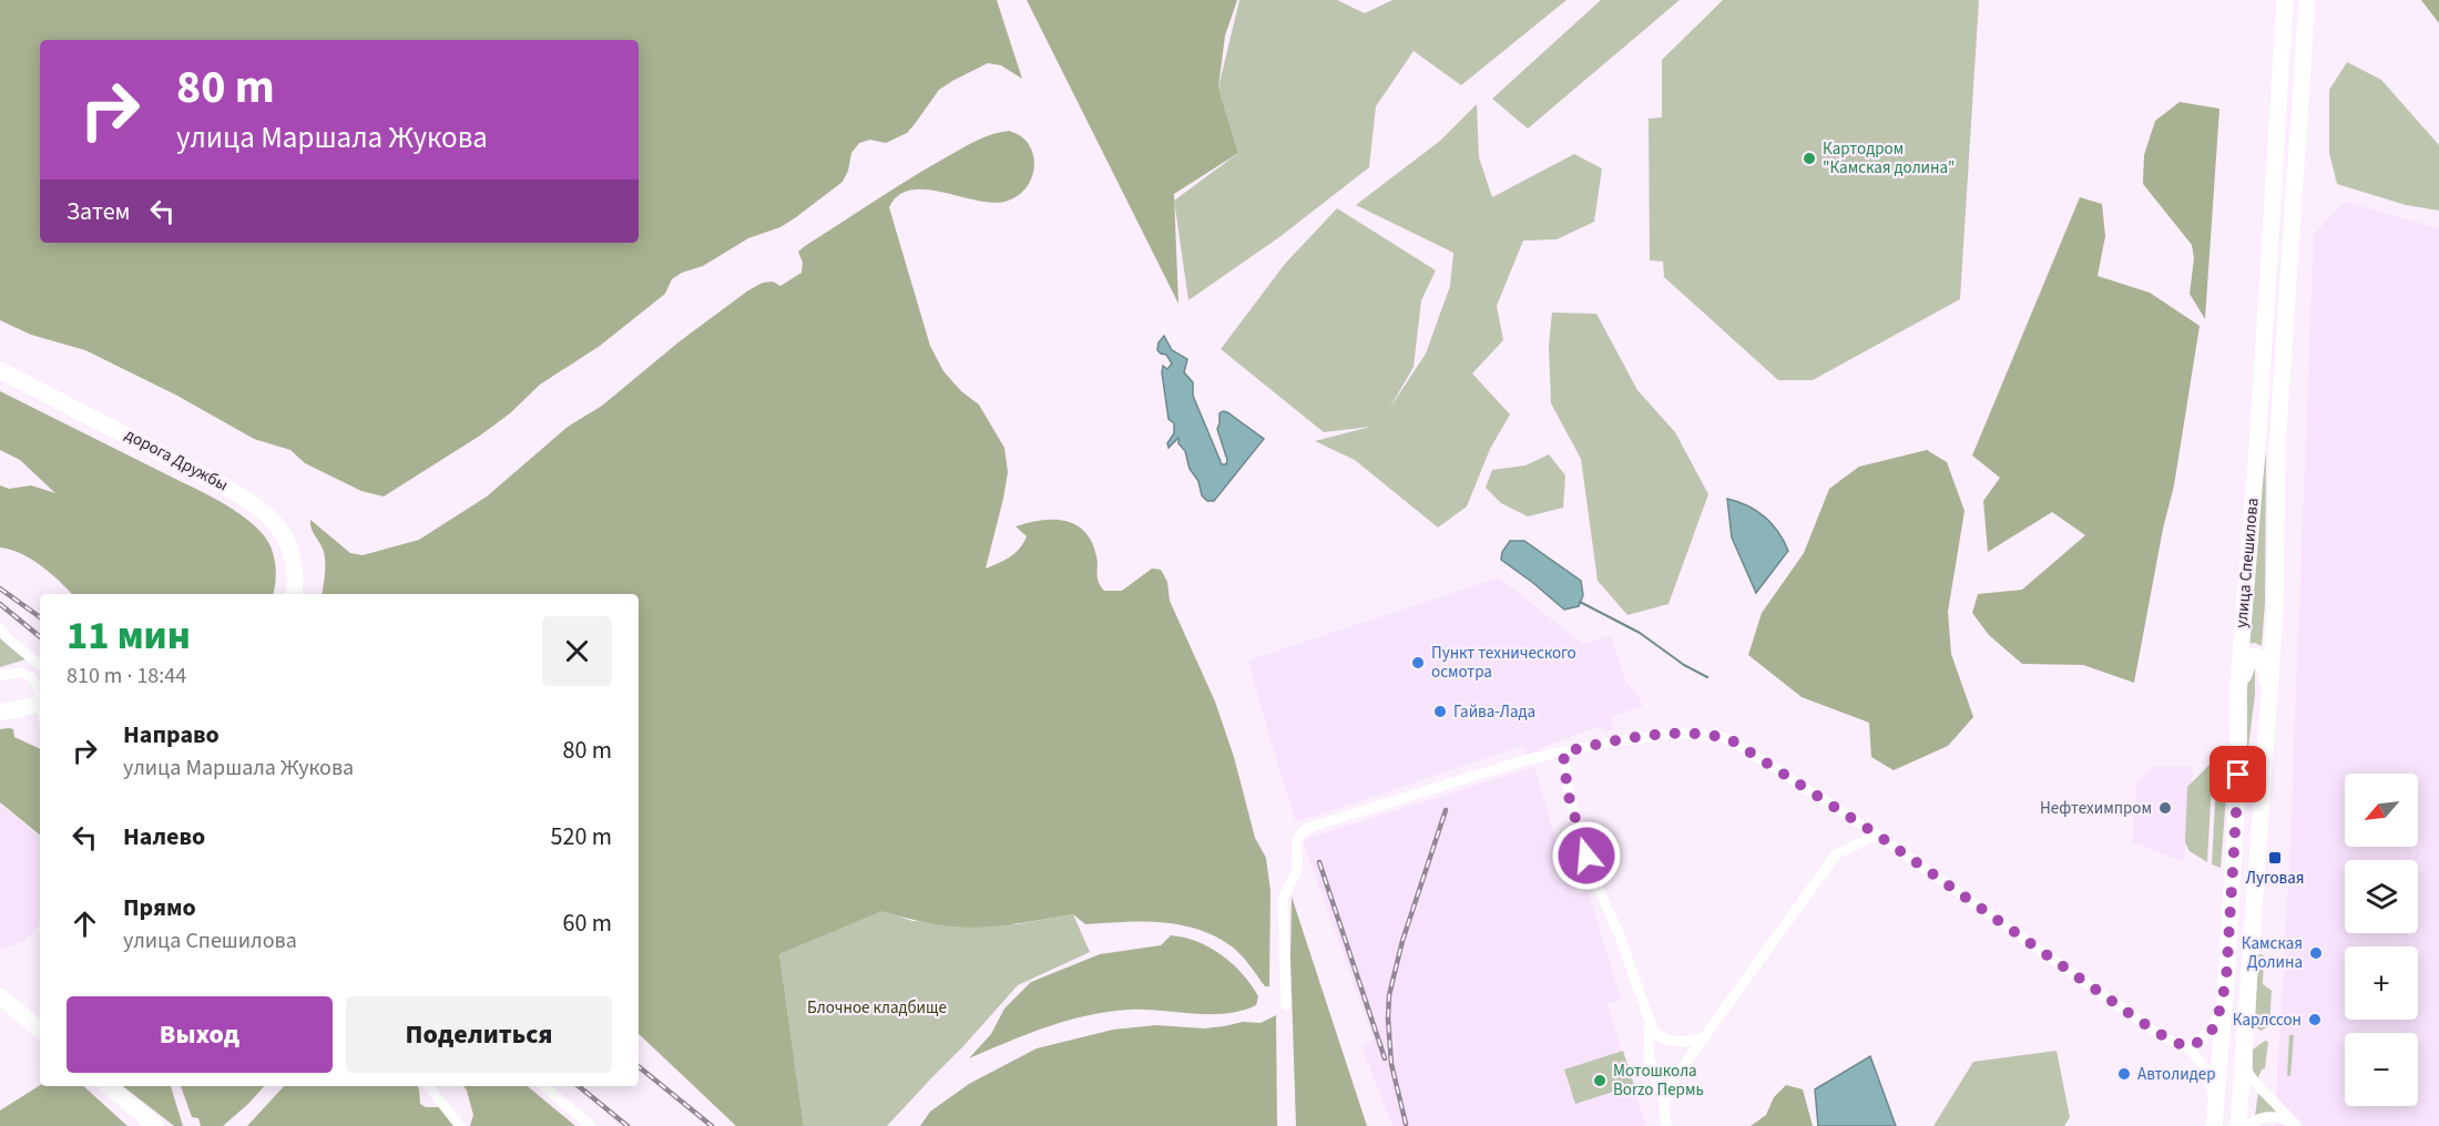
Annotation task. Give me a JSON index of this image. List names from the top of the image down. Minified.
{"streets":{"main road":["дорога Дружбы","улица Спешилова"]},"parks":["Блочное кладбище"],"places":{"other":["Картодром \"Камская долина\"","Пункт технического осмотра","Гайва-Лада","Нефтехимпром","Камская Долина","Карлссон","Автолидер","Мотошкола Borzo Пермь"],"transit":["Луговая"]},"north":"bottom left","page":{"turn":["80 m","улица Маршала Жукова"],"then":"Затем","heading":["11 мин","810 m · 18:44"],"list":[{"name":"Направо","note":"улица Маршала Жукова","value":"80 m"},{"name":"Налево","value":"520 m"},{"name":"Прямо","note":"улица Спешилова","value":"60 m"}],"map_buttons":["+","−"],"buttons":["Выход","Поделиться"]}}
